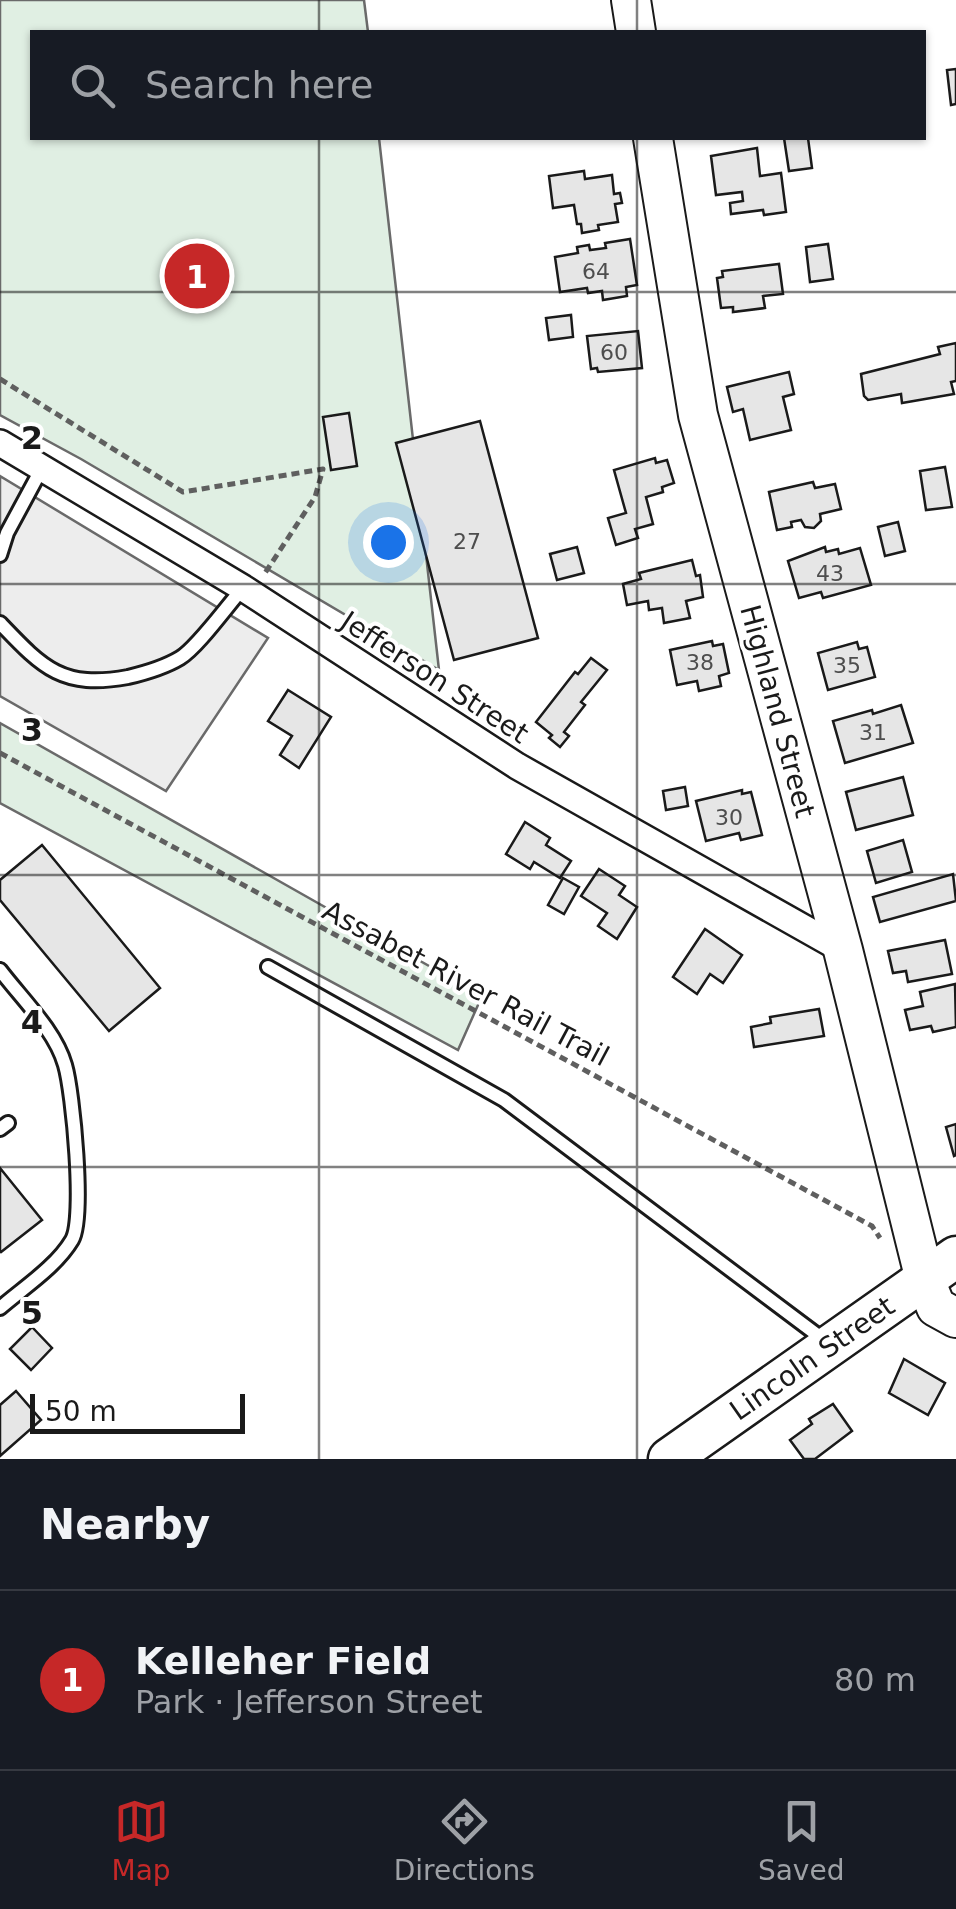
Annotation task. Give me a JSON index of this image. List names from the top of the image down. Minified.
{"streets":{"main road":["Lincoln Street"],"street":["Jefferson Street","Highland Street"],"path":["Assabet River Rail Trail"]},"crossings":[["Jefferson Street","Highland Street"],["Highland Street","Lincoln Street"]],"house_numbers":["64","60","27","43","38","35","31","30"],"scale_bar":"50 m","page":{"search":"Search here","pins":"1","scale":"50 m","heading":"Nearby","list":[{"mark":"1","name":"Kelleher Field","note":"Park · Jefferson Street","value":"80 m"}],"nav":["Map","Directions","Saved"]},"grid":{"rows":["2","3","4","5"]}}
